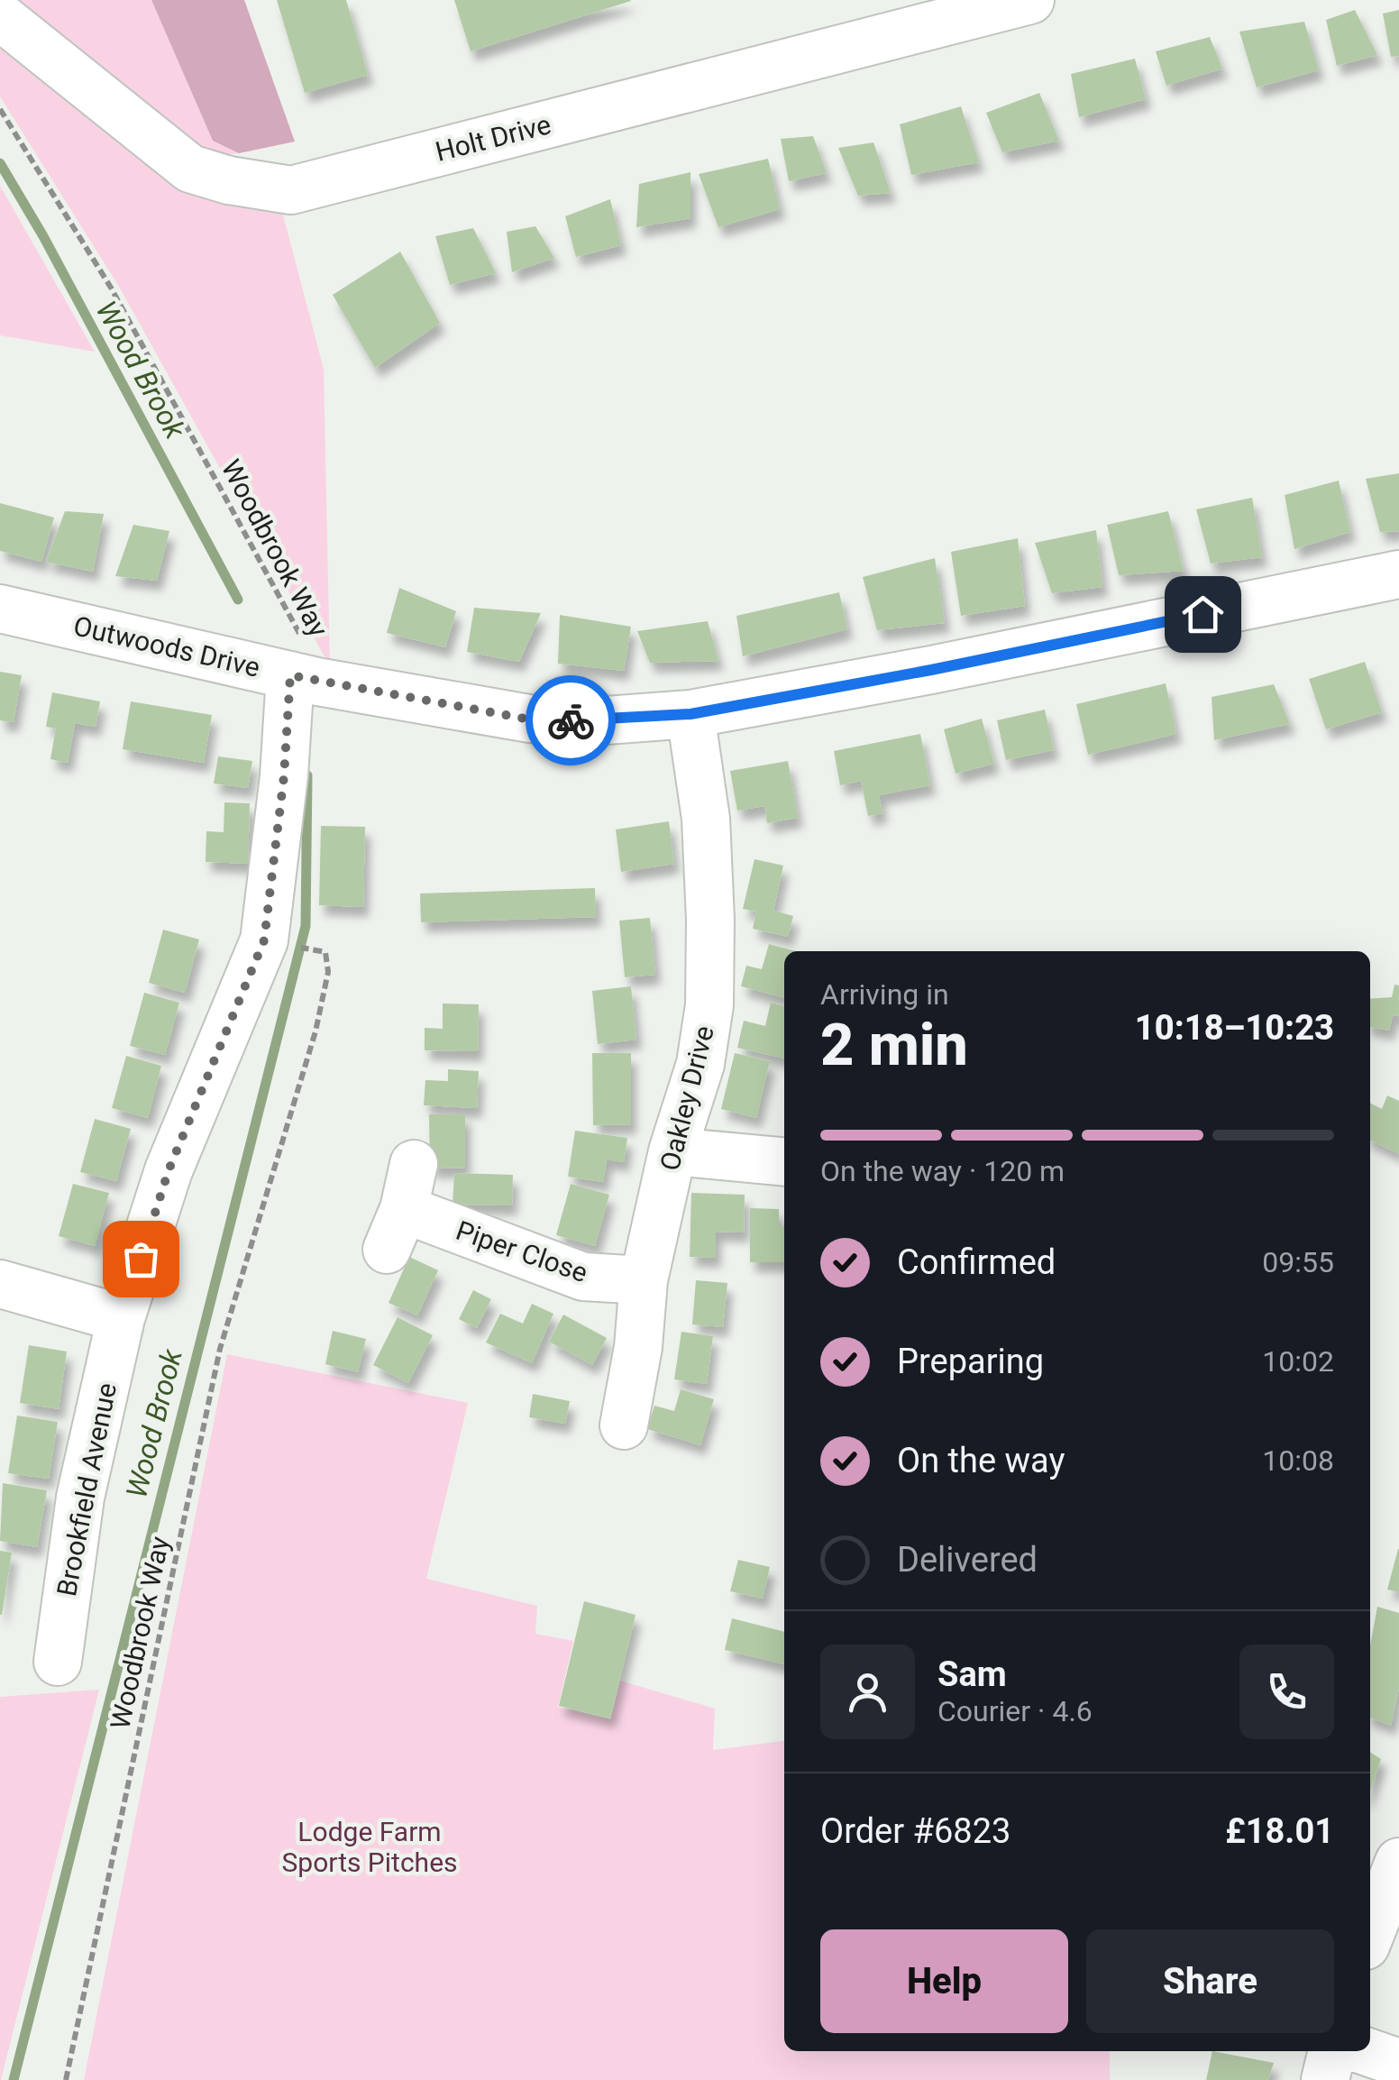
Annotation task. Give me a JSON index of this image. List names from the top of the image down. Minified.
{"streets":{"street":["Holt Drive","Outwoods Drive","Oakley Drive","Piper Close","Brookfield Avenue"],"path":["Woodbrook Way"]},"crossings":[["Woodbrook Way","Outwoods Drive"],["Woodbrook Way","Brookfield Avenue"],["Outwoods Drive","Oakley Drive"],["Outwoods Drive","Brookfield Avenue"],["Oakley Drive","Piper Close"]],"water":["Wood Brook"],"parks":["Lodge Farm Sports Pitches"],"page":{"heading":["2 min","Arriving in","10:18–10:23"],"panel":["Sam","Courier · 4.6","Order #6823","£18.01"],"bar":"On the way · 120 m","list":[["Confirmed","09:55"],["Preparing","10:02"],["On the way","10:08"],"Delivered"],"buttons":["Help","Share"]}}
